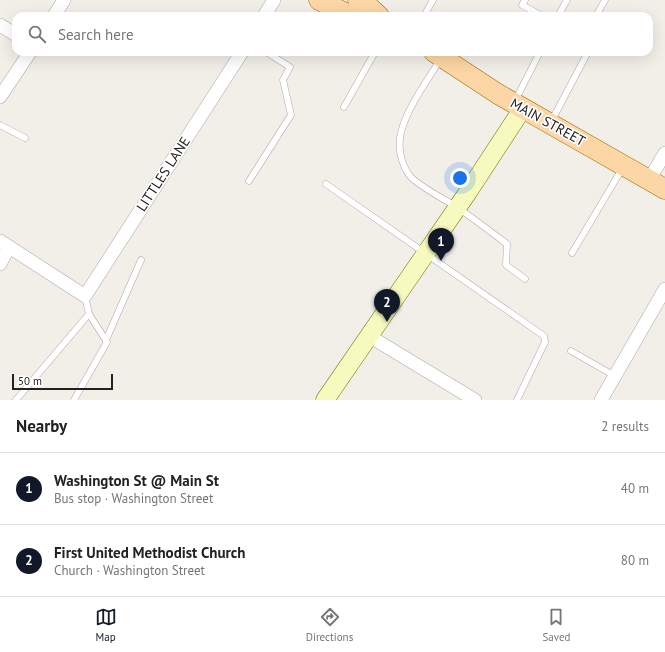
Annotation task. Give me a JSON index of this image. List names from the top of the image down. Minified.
{"streets":{"main road":["MAIN STREET"],"street":["LITTLES LANE"]},"scale_bar":"50 m","page":{"search":"Search here","pins":["1","2"],"scale":"50 m","heading":["Nearby","2 results"],"list":[{"mark":"1","name":"Washington St @ Main St","note":"Bus stop · Washington Street","value":"40 m"},{"mark":"2","name":"First United Methodist Church","note":"Church · Washington Street","value":"80 m"}],"nav":["Map","Directions","Saved"]}}
